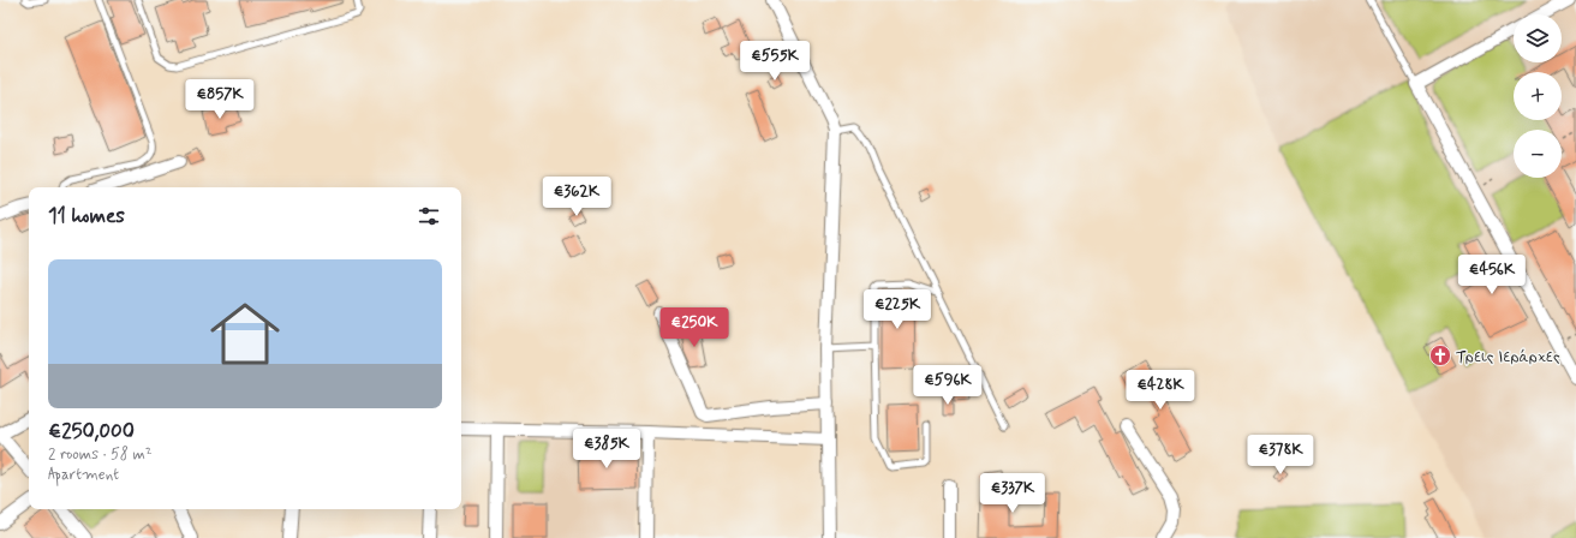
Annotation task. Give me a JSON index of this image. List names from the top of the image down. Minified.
{"places":{"church":["Τρεις Ιεράρχες"]},"page":{"map_buttons":["+","−"],"price":["€555K","€857K","€362K","€456K","€225K","€250K","€596K","€428K","€385K","€378K","€337K"],"heading":"11 homes","list":[{"name":"€250,000","note":"2 rooms · 58 m² · Apartment"}]}}
